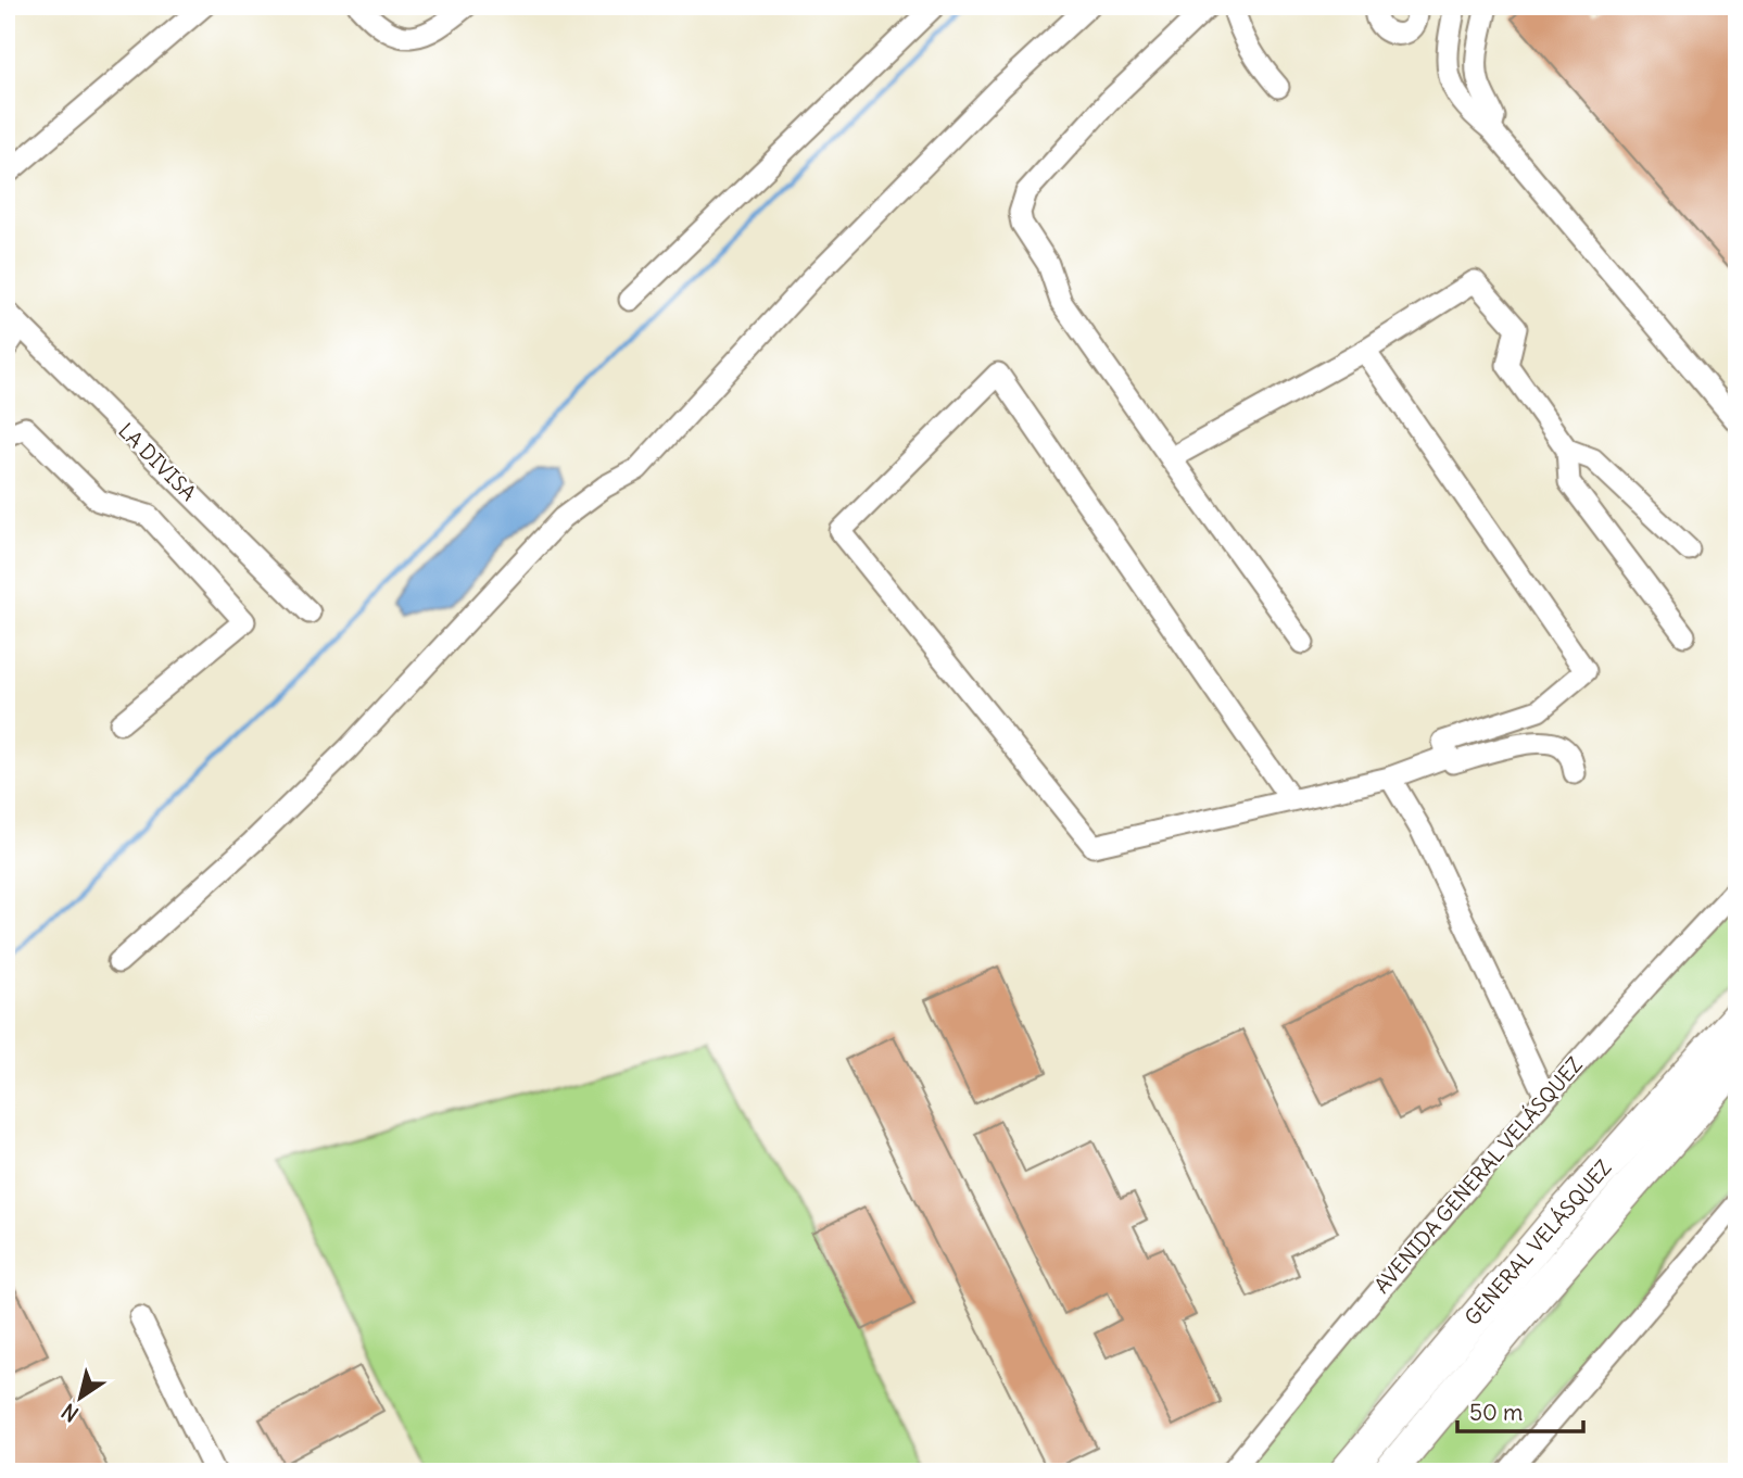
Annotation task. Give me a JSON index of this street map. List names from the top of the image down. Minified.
{"streets":{"highway":["GENERAL VELÁSQUEZ"],"street":["LA DIVISA","AVENIDA GENERAL VELÁSQUEZ"]},"scale_bar":"50 m","north":"bottom left"}
